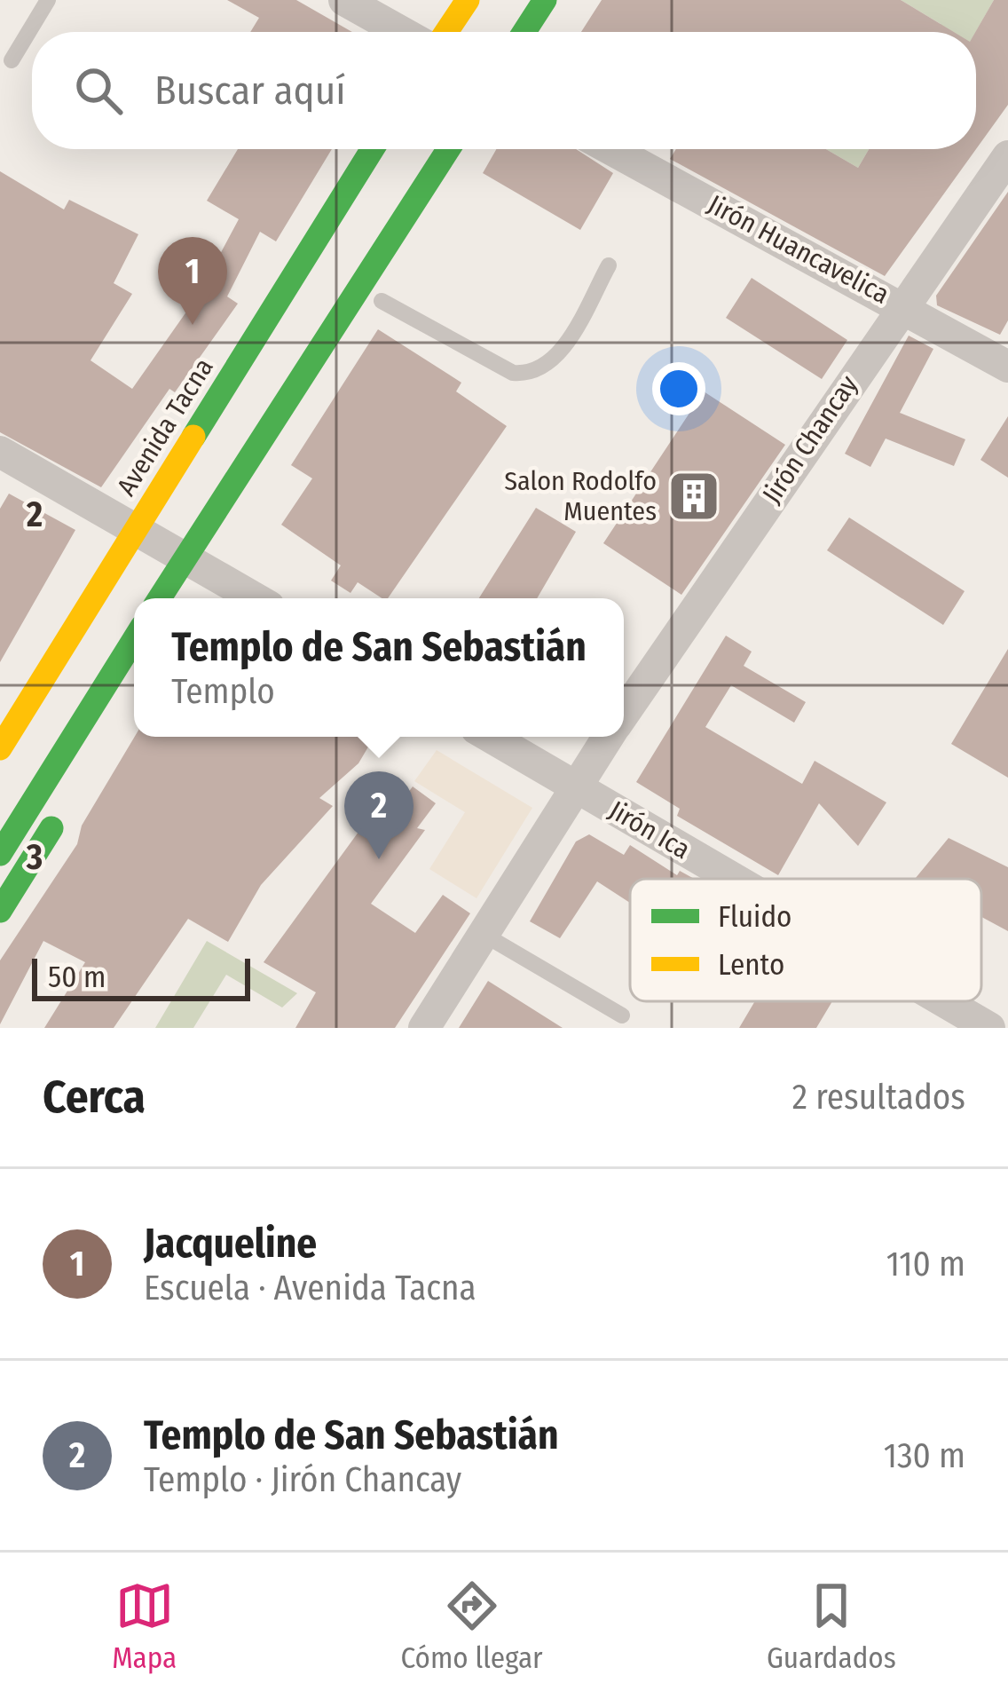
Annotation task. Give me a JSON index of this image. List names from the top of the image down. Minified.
{"streets":{"main road":["Avenida Tacna"],"street":["Jirón Huancavelica","Jirón Chancay","Jirón Ica"]},"crossings":[["Jirón Huancavelica","Jirón Chancay"],["Jirón Chancay","Jirón Ica"]],"places":{"building":["Salon Rodolfo Muentes"]},"legend":["Fluido","Lento"],"scale_bar":"50 m","page":{"search":"Buscar aquí","pins":["1","2"],"popup":["Templo de San Sebastián","Templo"],"scale":"50 m","heading":["Cerca","2 resultados"],"list":[{"mark":"1","name":"Jacqueline","note":"Escuela · Avenida Tacna","value":"110 m"},{"mark":"2","name":"Templo de San Sebastián","note":"Templo · Jirón Chancay","value":"130 m"}],"nav":["Mapa","Cómo llegar","Guardados"]},"grid":{"rows":["2","3"]}}
